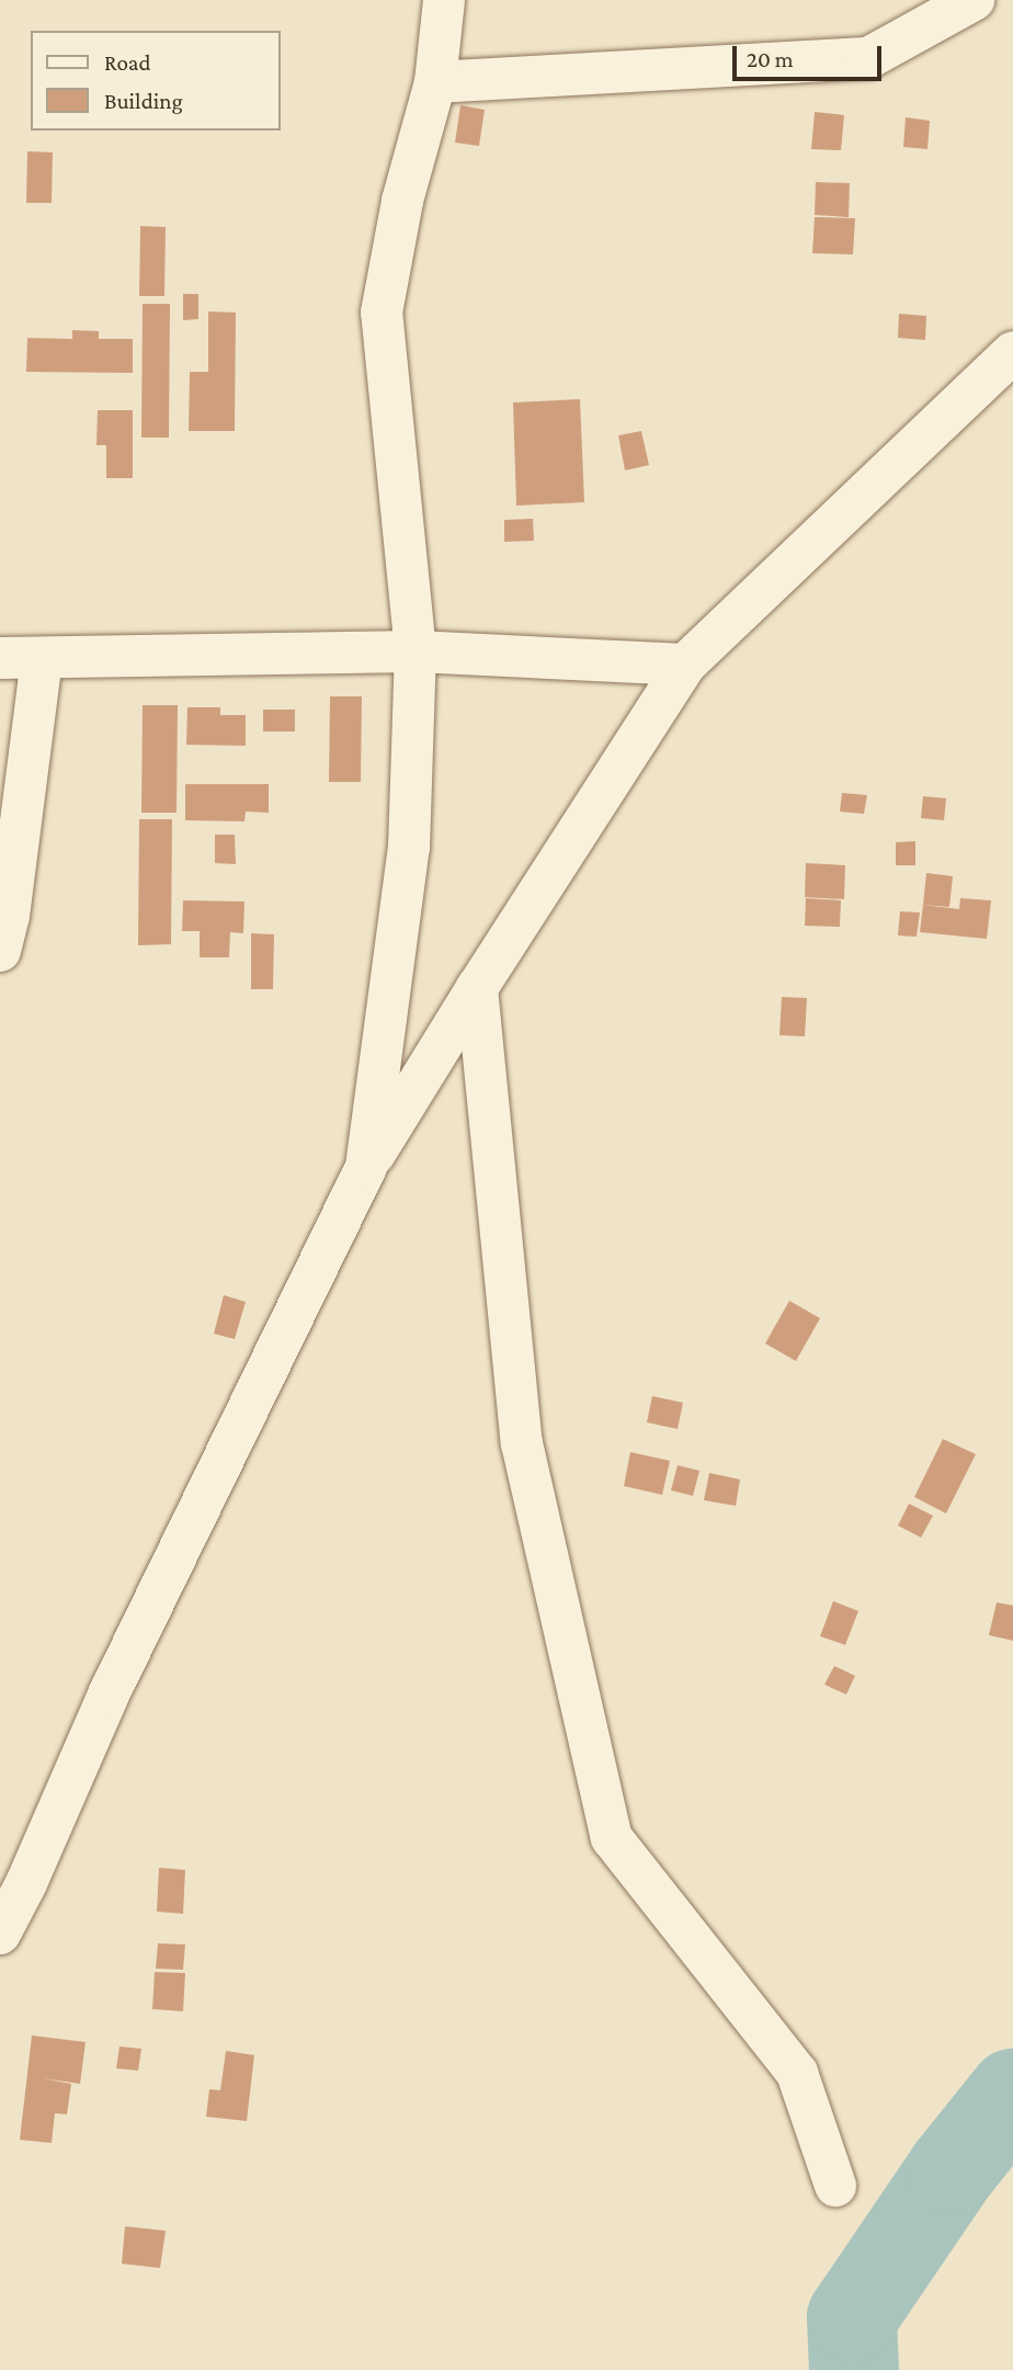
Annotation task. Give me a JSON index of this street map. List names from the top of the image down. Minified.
{"legend":["Road","Building"],"scale_bar":"20 m"}
